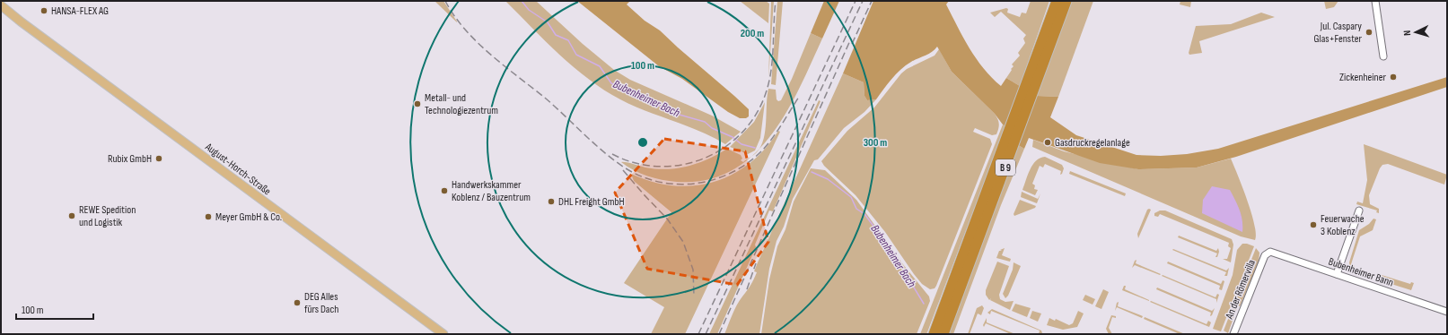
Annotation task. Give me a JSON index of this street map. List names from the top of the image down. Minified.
{"streets":{"highway":["B 9"],"main road":["August-Horch-Straße"],"street":["Bubenheimer Bann","An der Römervilla"]},"crossings":[["Bubenheimer Bann","An der Römervilla"]],"water":["Bubenheimer Bach"],"places":["HANSA-FLEX AG","Jul. Caspary Glas+Fenster","Zickenheiner","Metall- und Technologiezentrum","Gasdruckregelanlage","Rubix GmbH","Handwerkskammer Koblenz / Bauzentrum","DHL Freight GmbH","REWE Spedition und Logistik","Meyer GmbH & Co.","Feuerwache 3 Koblenz","DEG Alles fürs Dach"],"scale_bar":"100 m","north":"left","rings":["200 m","100 m","300 m"]}
